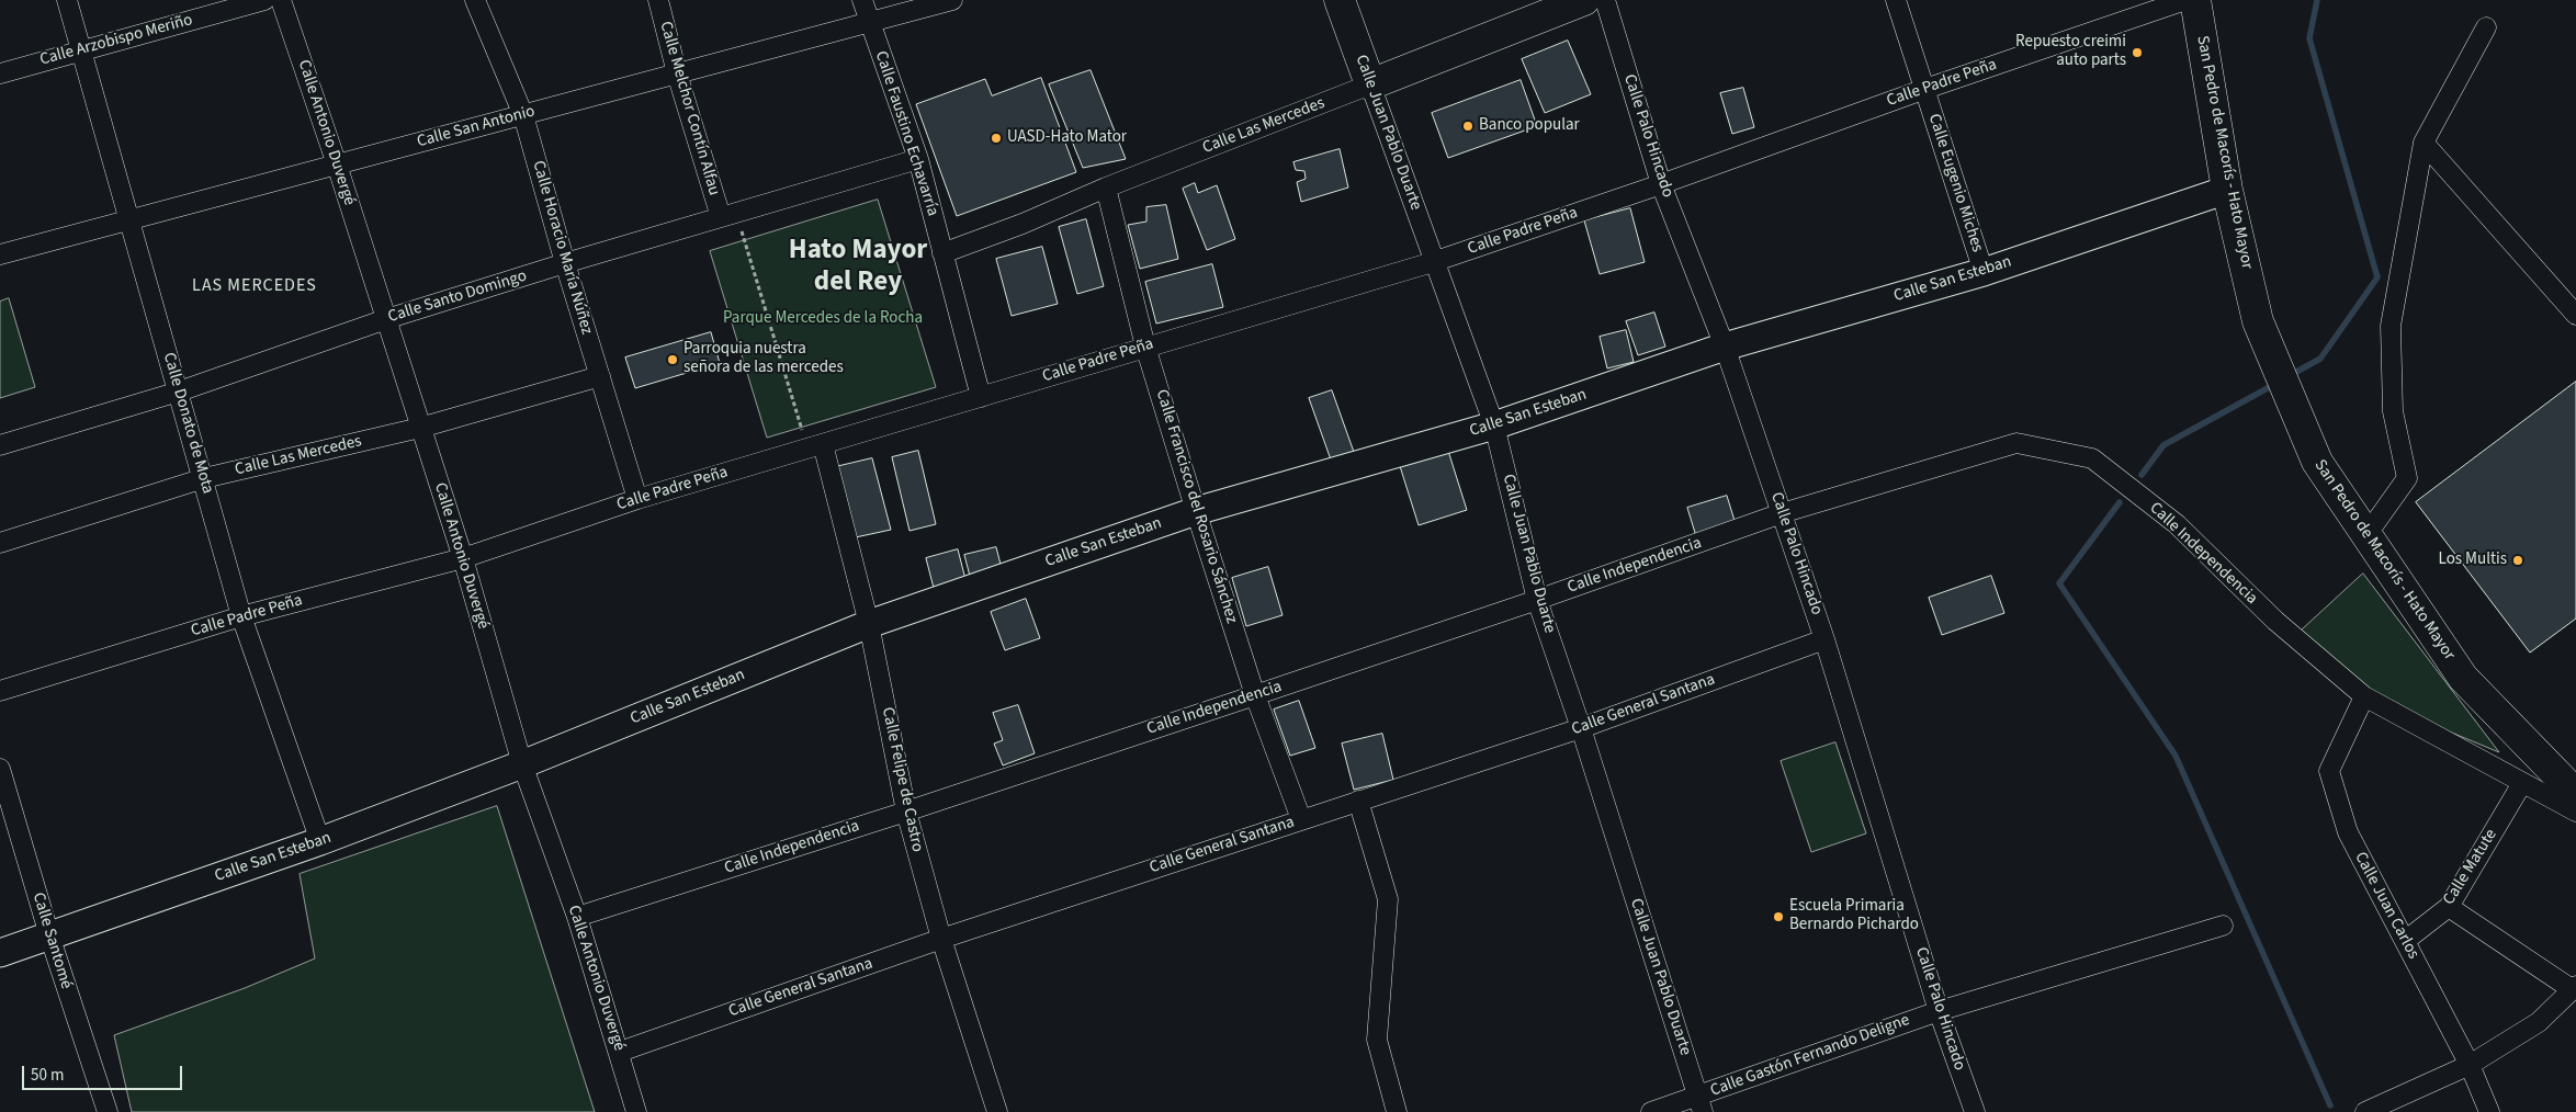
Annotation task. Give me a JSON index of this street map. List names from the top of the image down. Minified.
{"streets":{"main road":["Calle Las Mercedes","Calle Juan Pablo Duarte","San Pedro de Macorís - Hato Mayor"],"street":["Calle Arzobispo Meriño","Calle Padre Peña","Calle Melchor Contín Alfau","Calle San Antonio","Calle Antonio Duvergé","Calle Faustino Echavarría","Calle Palo Hincado","Calle Eugenio Miches","Calle Horacio María Núñez","Calle San Esteban","Calle Santo Domingo","Calle Donato de Mota","Calle Francisco del Rosario Sánchez","Calle Independencia","Calle General Santana","Calle Felipe de Castro","Calle Matute","Calle Juan Carlos","Calle Santomé","Calle Gastón Fernando Deligne"]},"crossings":[["Calle Arzobispo Meriño","Calle Donato de Mota"],["Calle Padre Peña","Calle Antonio Duvergé"],["Calle Padre Peña","Calle Juan Pablo Duarte"],["Calle Padre Peña","Calle Faustino Echavarría"],["Calle Padre Peña","Calle Palo Hincado"],["Calle Padre Peña","Calle Eugenio Miches"],["Calle Padre Peña","Calle Horacio María Núñez"],["Calle Padre Peña","Calle Donato de Mota"],["Calle Padre Peña","Calle Francisco del Rosario Sánchez"],["Calle Padre Peña","Calle Felipe de Castro"],["Calle Melchor Contín Alfau","Calle San Antonio"],["Calle Melchor Contín Alfau","Calle Santo Domingo"],["Calle Las Mercedes","Calle Antonio Duvergé"],["Calle Las Mercedes","Calle Juan Pablo Duarte"],["Calle Las Mercedes","Calle Faustino Echavarría"],["Calle Las Mercedes","Calle Horacio María Núñez"],["Calle Las Mercedes","Calle Donato de Mota"],["Calle Las Mercedes","Calle Francisco del Rosario Sánchez"],["Calle San Antonio","Calle Antonio Duvergé"],["Calle San Antonio","Calle Faustino Echavarría"],["Calle San Antonio","Calle Horacio María Núñez"],["Calle San Antonio","Calle Donato de Mota"],["Calle Antonio Duvergé","Calle San Esteban"],["Calle Antonio Duvergé","Calle Santo Domingo"],["Calle Antonio Duvergé","Calle Independencia"],["Calle Antonio Duvergé","Calle General Santana"],["Calle Juan Pablo Duarte","Calle San Esteban"],["Calle Juan Pablo Duarte","Calle Independencia"],["Calle Juan Pablo Duarte","Calle General Santana"],["Calle Juan Pablo Duarte","Calle Gastón Fernando Deligne"],["Calle Faustino Echavarría","Calle Santo Domingo"],["Calle Palo Hincado","Calle San Esteban"],["Calle Palo Hincado","Calle Independencia"],["Calle Palo Hincado","Calle General Santana"],["Calle Palo Hincado","Calle Gastón Fernando Deligne"],["San Pedro de Macorís - Hato Mayor","Calle San Esteban"],["Calle Eugenio Miches","Calle San Esteban"],["Calle Horacio María Núñez","Calle Santo Domingo"],["Calle San Esteban","Calle Donato de Mota"],["Calle San Esteban","Calle Francisco del Rosario Sánchez"],["Calle San Esteban","Calle Felipe de Castro"],["Calle San Esteban","Calle Santomé"],["Calle Santo Domingo","Calle Donato de Mota"],["Calle Francisco del Rosario Sánchez","Calle Independencia"],["Calle Francisco del Rosario Sánchez","Calle General Santana"],["Calle Independencia","Calle Felipe de Castro"],["Calle Independencia","Calle Matute"],["Calle Independencia","Calle Juan Carlos"],["Calle General Santana","Calle Felipe de Castro"],["Calle Matute","Calle Juan Carlos"]],"districts":["Hato Mayor del Rey","LAS MERCEDES"],"parks":["Parque Mercedes de la Rocha"],"places":["Repuesto creimi auto parts","Banco popular","UASD-Hato Mator","Parroquia nuestra señora de las mercedes","Los Multis","Escuela Primaria Bernardo Pichardo"],"scale_bar":"50 m"}
